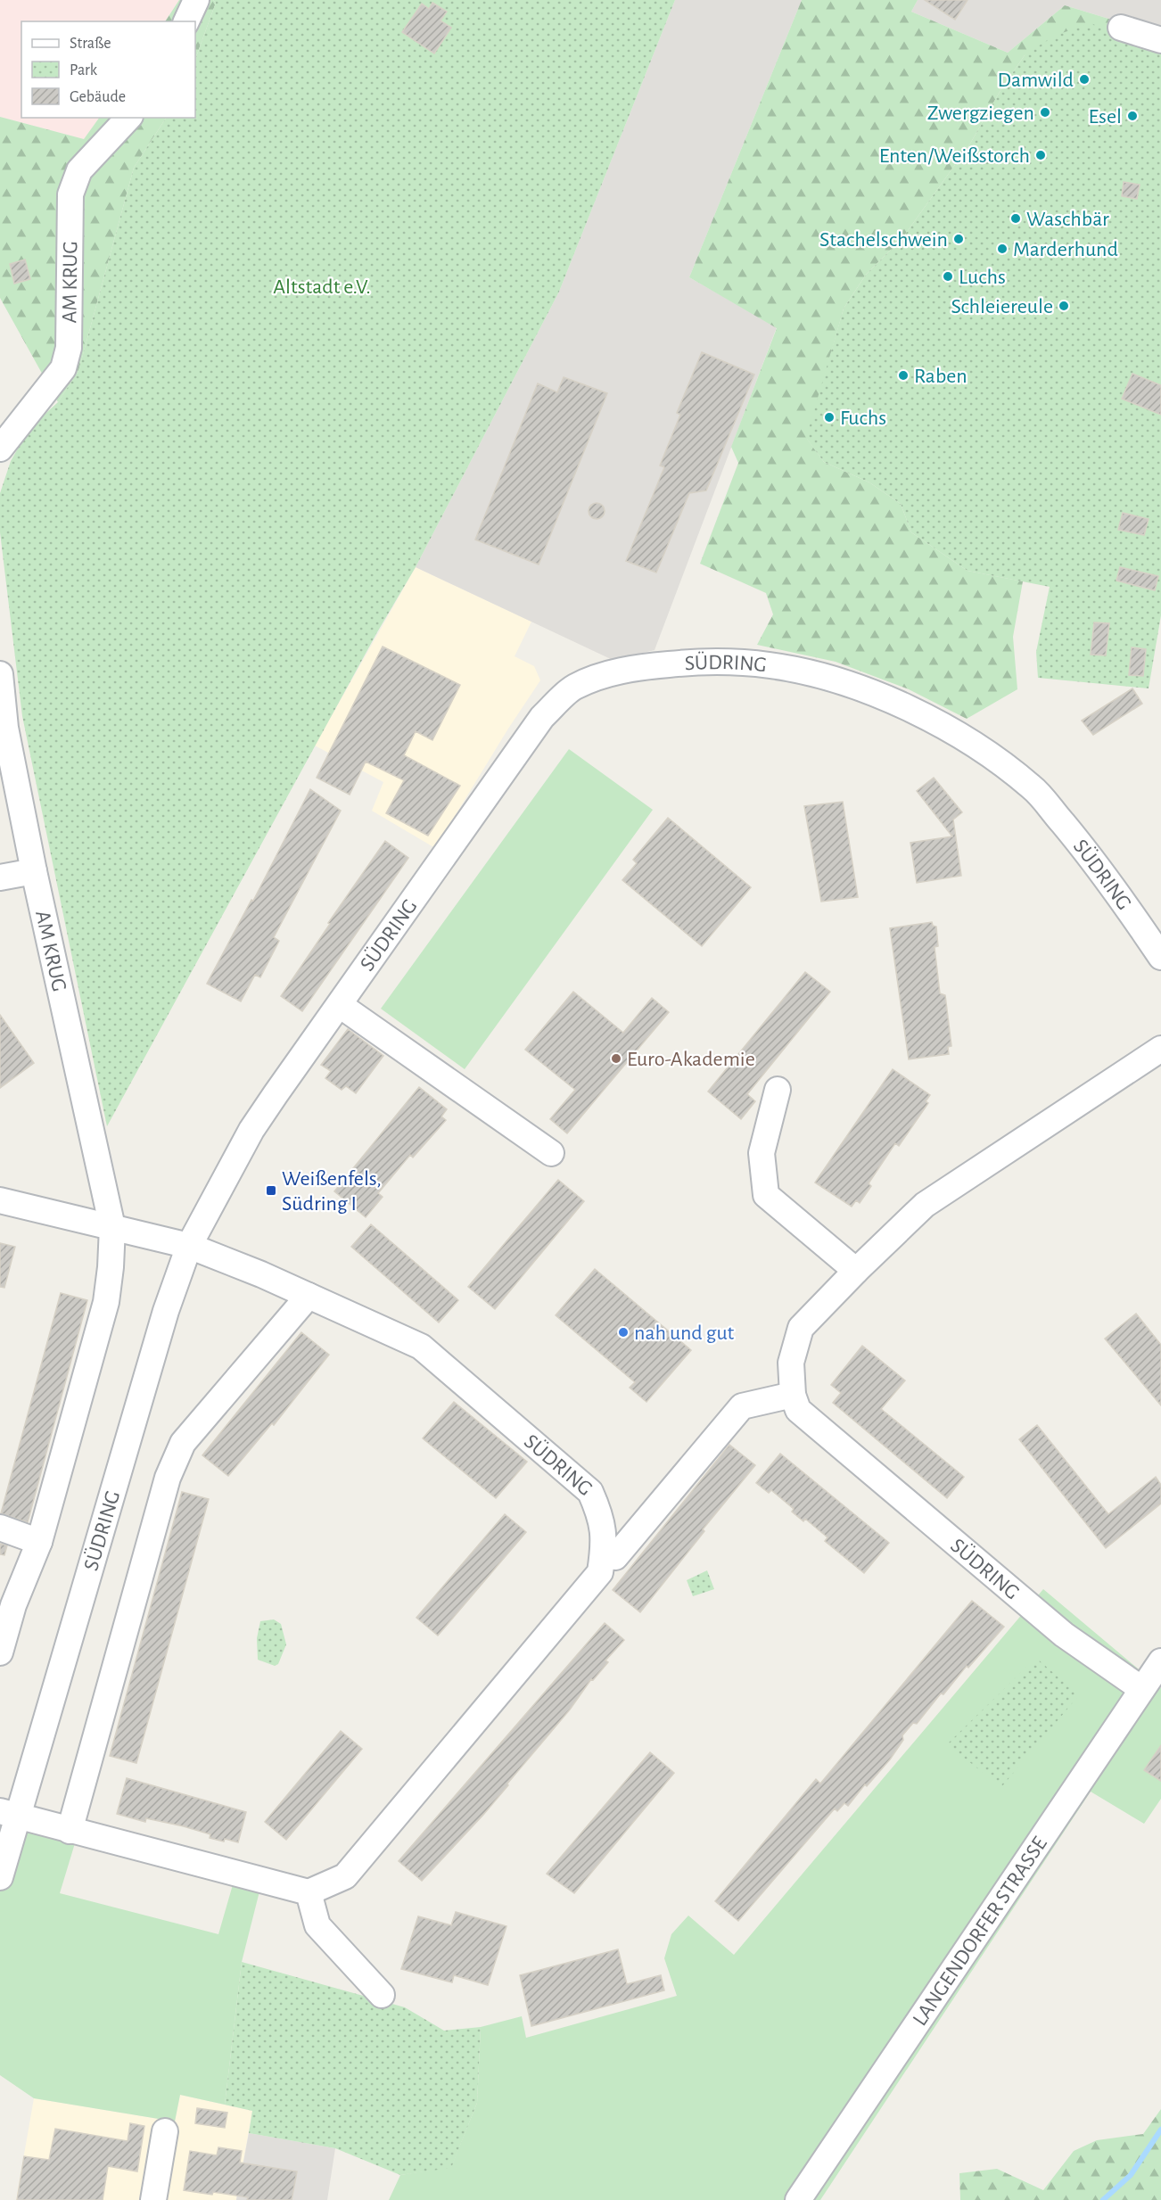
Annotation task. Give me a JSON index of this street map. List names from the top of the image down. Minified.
{"streets":{"street":["AM KRUG","SÜDRING","LANGENDORFER STRASSE"]},"crossings":[["AM KRUG","SÜDRING"],["SÜDRING","LANGENDORFER STRASSE"]],"parks":["Altstadt e.V."],"places":{"other":["Damwild","Zwergziegen","Esel","Enten/Weißstorch","Waschbär","Stachelschwein","Marderhund","Luchs","Schleiereule","Raben","Fuchs","Euro-Akademie","nah und gut"],"transit":["Weißenfels, Südring I"]},"legend":["Straße","Park","Gebäude"]}
